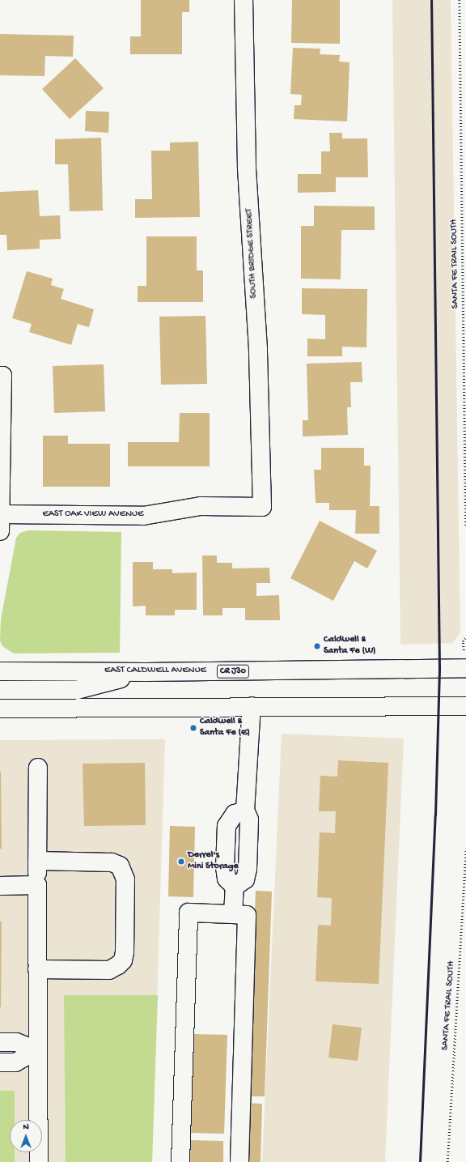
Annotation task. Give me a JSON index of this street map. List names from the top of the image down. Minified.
{"streets":{"main road":["SOUTH BRIDGE STREET","EAST OAK VIEW AVENUE","EAST CALDWELL AVENUE","CR J30"],"path":["SANTA FE TRAIL SOUTH"]},"crossings":[["SOUTH BRIDGE STREET","EAST OAK VIEW AVENUE"]],"places":["Caldwell & Santa Fe (W)","Caldwell & Santa Fe (E)","Derrel's Mini Storage"],"north":"top"}
